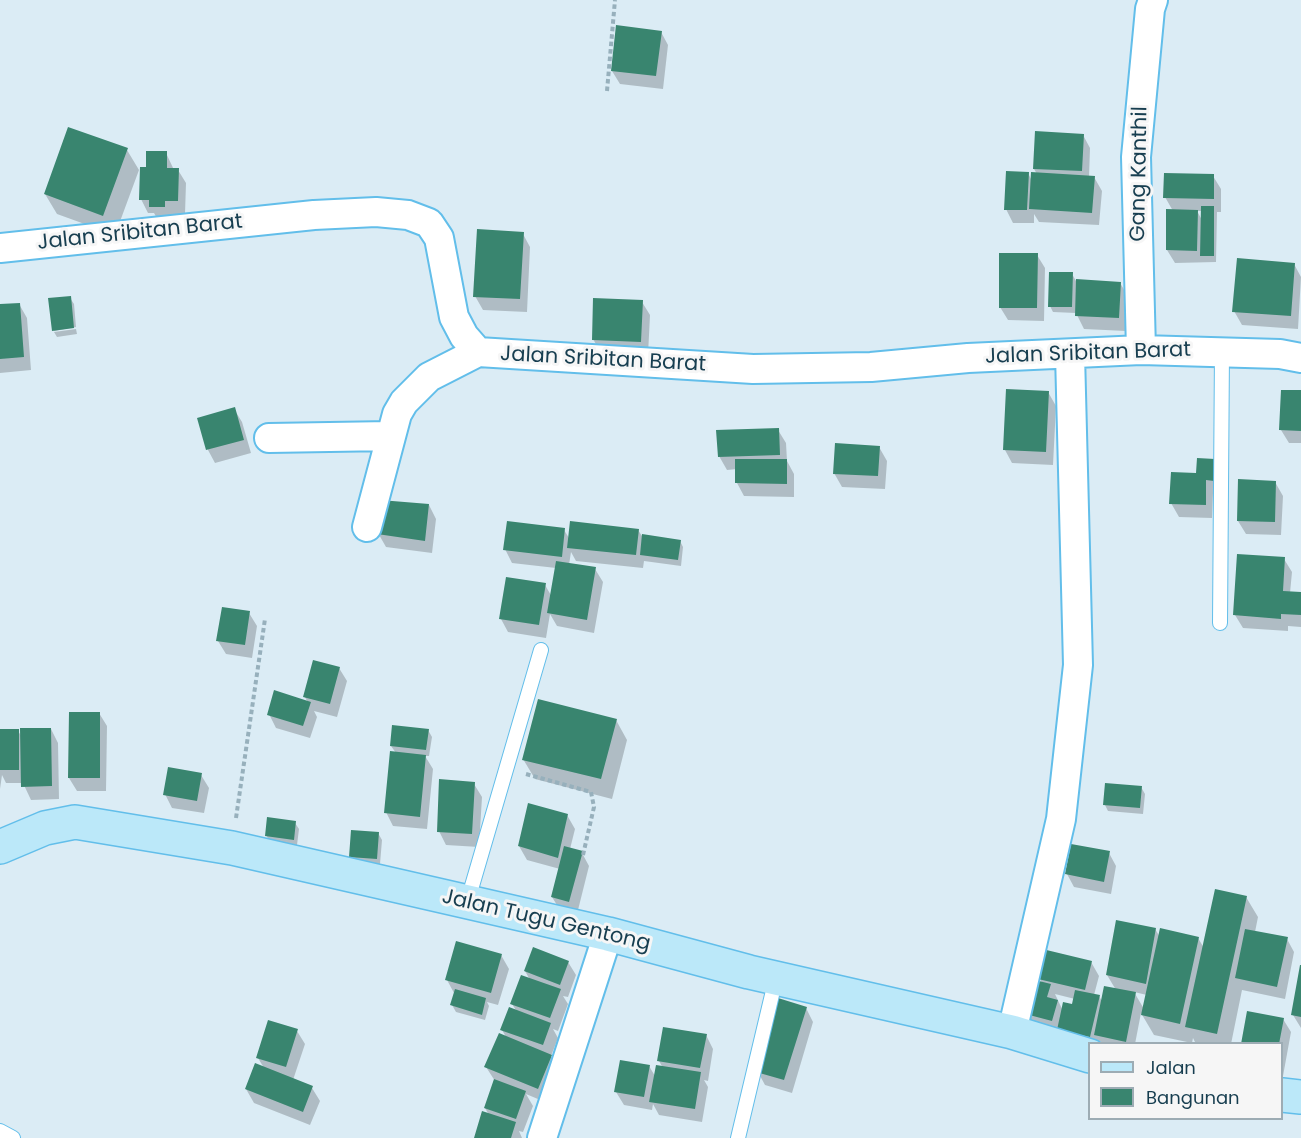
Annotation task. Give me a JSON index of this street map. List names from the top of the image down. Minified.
{"streets":{"main road":["Jalan Tugu Gentong"],"street":["Gang Kanthil","Jalan Sribitan Barat"]},"crossings":[["Gang Kanthil","Jalan Sribitan Barat"]],"legend":["Jalan","Bangunan"]}
